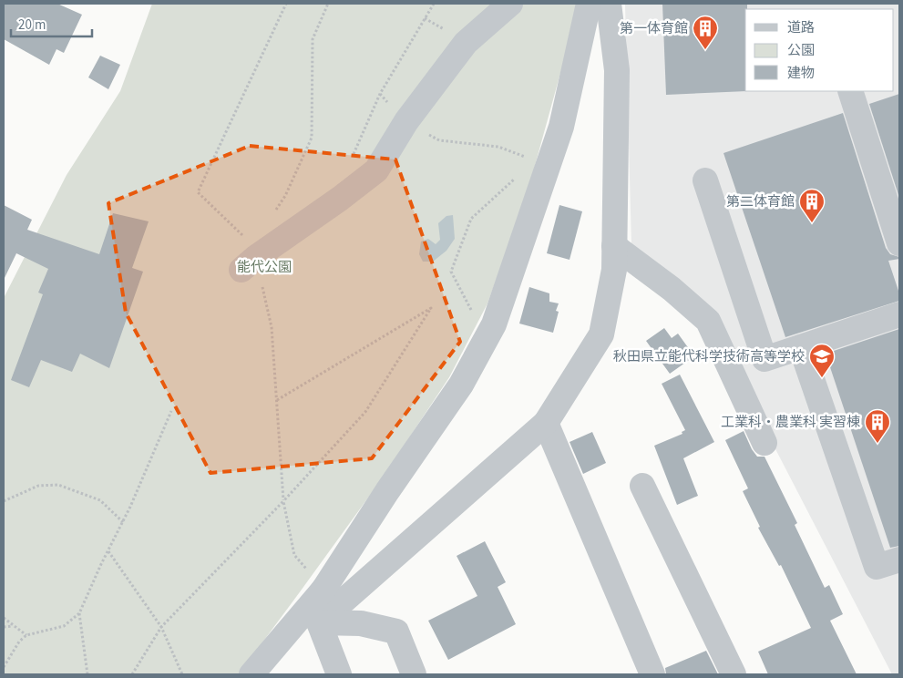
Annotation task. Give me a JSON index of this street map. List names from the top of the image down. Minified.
{"parks":["能代公園"],"places":{"building":["第一体育館","第二体育館","工業科・農業科 実習棟"],"school or university":["秋田県立能代科学技術高等学校"]},"legend":["道路","公園","建物"],"scale_bar":"20 m"}
